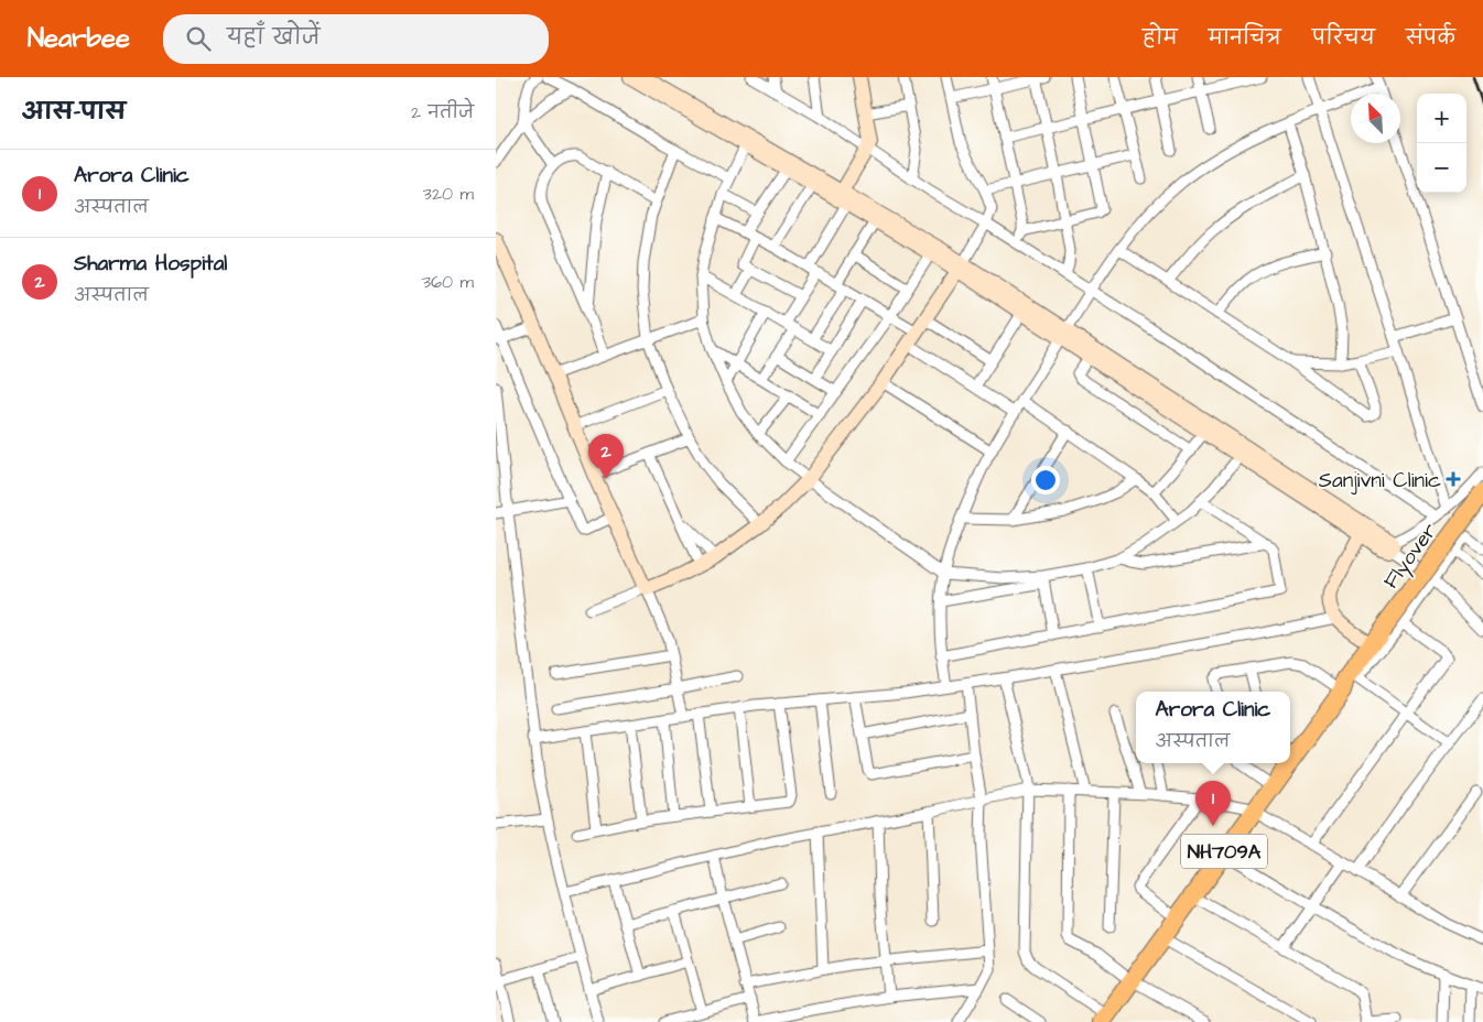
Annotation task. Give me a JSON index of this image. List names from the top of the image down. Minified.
{"streets":{"highway":["Flyover","NH709A"]},"crossings":[["Flyover","NH709A"]],"places":{"health":["Sanjivni Clinic"]},"north":"top left","page":{"header":"Nearbee","search":"यहाँ खोजें","nav":["होम","मानचित्र","परिचय","संपर्क"],"heading":["आस-पास","2 नतीजे"],"map_buttons":["+","−"],"list":[{"mark":"1","name":"Arora Clinic","note":"अस्पताल","value":"320 m"},{"mark":"2","name":"Sharma Hospital","note":"अस्पताल","value":"360 m"}],"pins":["2","1"],"popup":["Arora Clinic","अस्पताल"]}}
